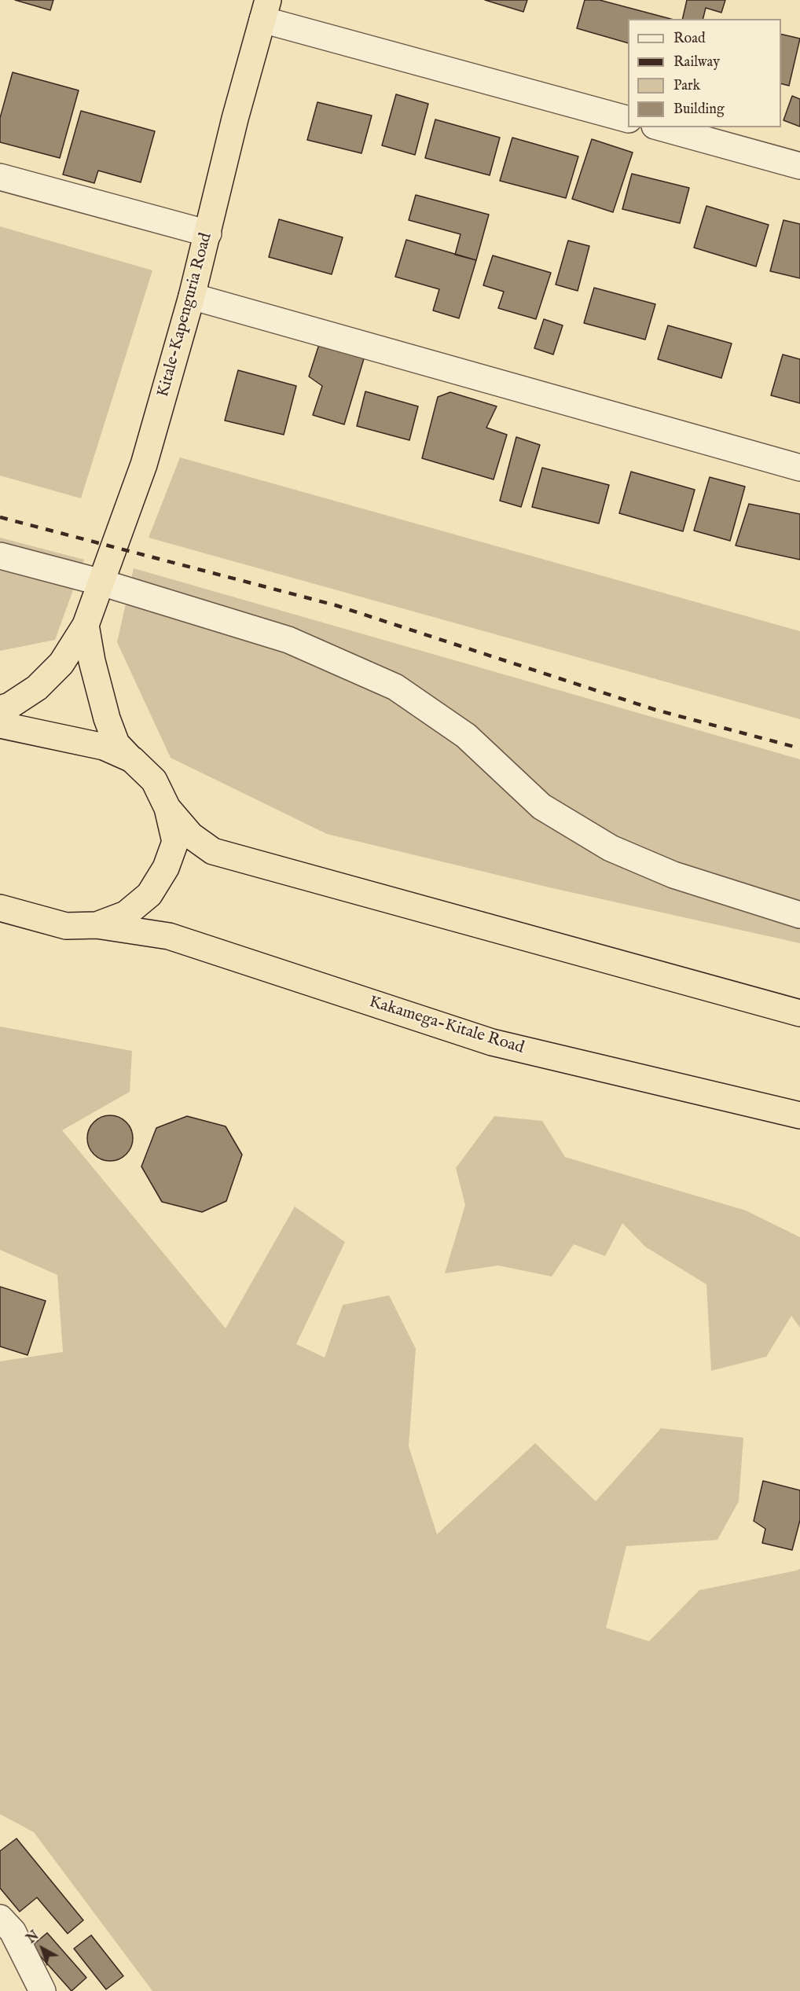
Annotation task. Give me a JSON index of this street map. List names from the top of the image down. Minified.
{"streets":{"highway":["Kitale-Kapenguria Road","Kakamega-Kitale Road"]},"crossings":[["Kitale-Kapenguria Road","Kakamega-Kitale Road"]],"legend":["Road","Railway","Park","Building"],"north":"top left"}
